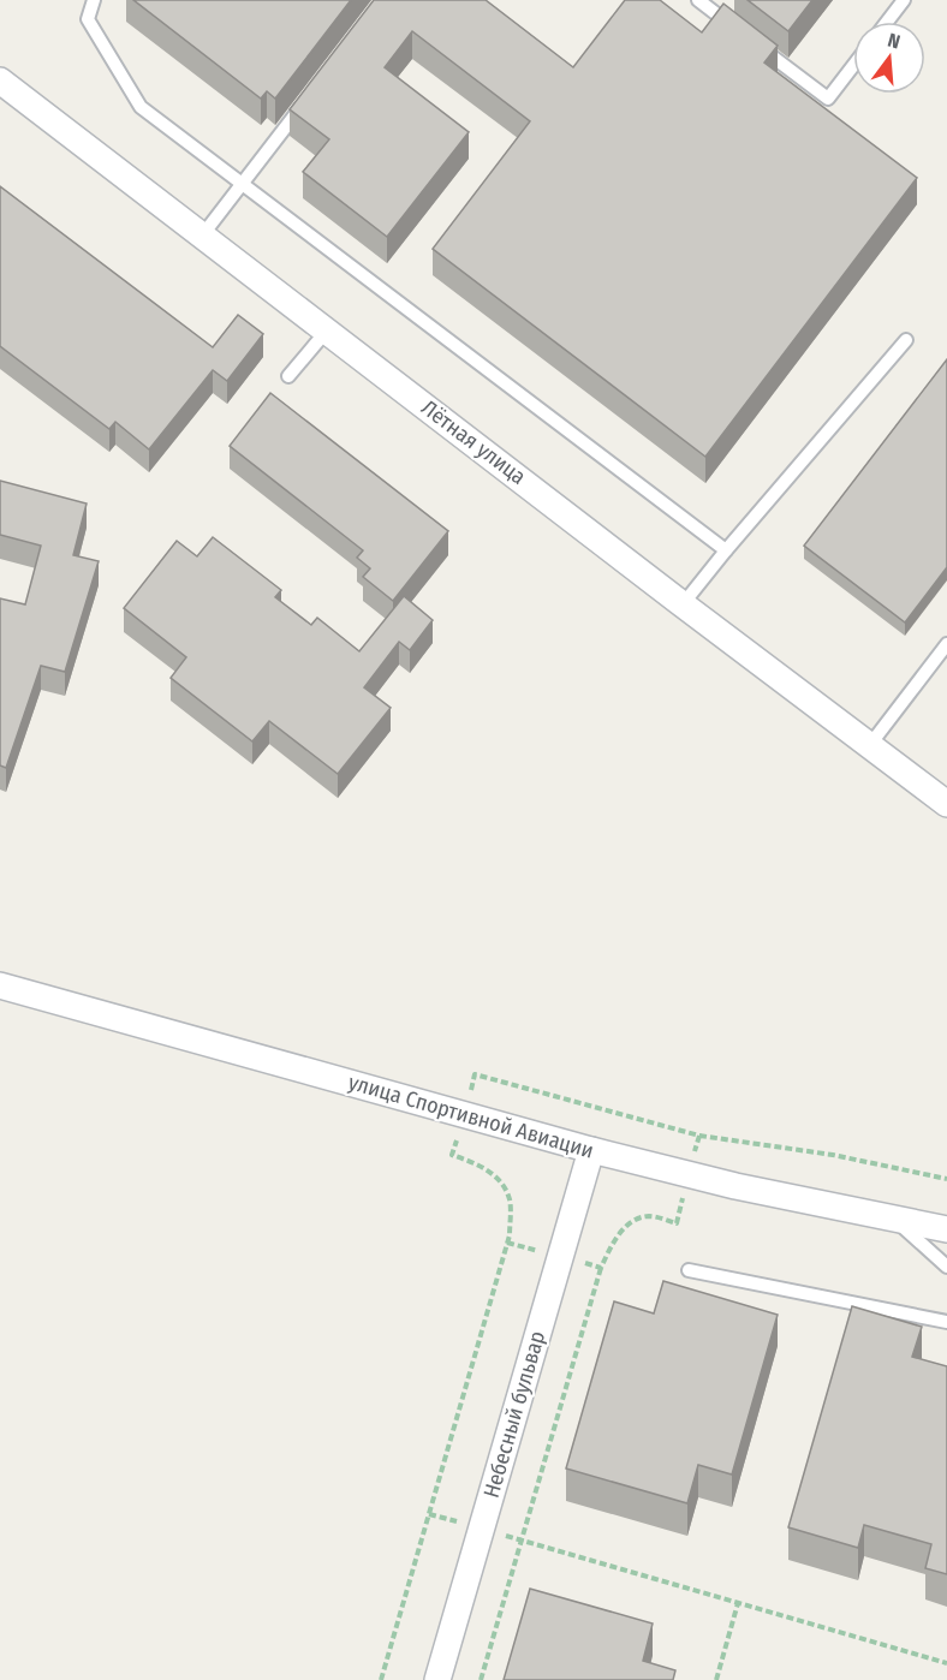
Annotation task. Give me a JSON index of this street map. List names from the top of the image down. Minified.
{"streets":{"street":["Лётная улица","улица Спортивной Авиации","Небесный бульвар"]},"crossings":[["улица Спортивной Авиации","Небесный бульвар"]],"north":"top"}
